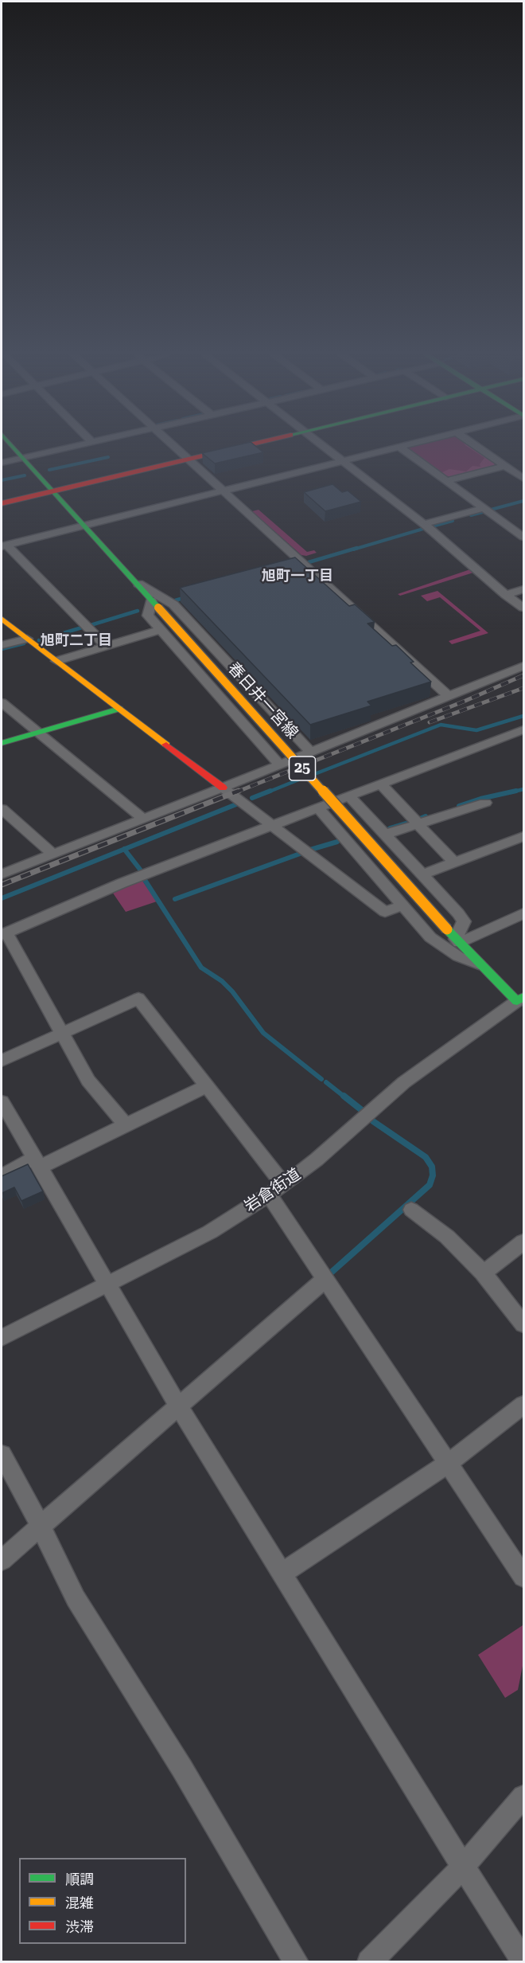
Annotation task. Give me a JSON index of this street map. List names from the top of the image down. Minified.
{"streets":{"main road":["春日井一宮線","25"],"street":["岩倉街道"]},"crossings":[["春日井一宮線","岩倉街道"]],"districts":["旭町一丁目","旭町二丁目"],"legend":["順調","混雑","渋滞"]}
